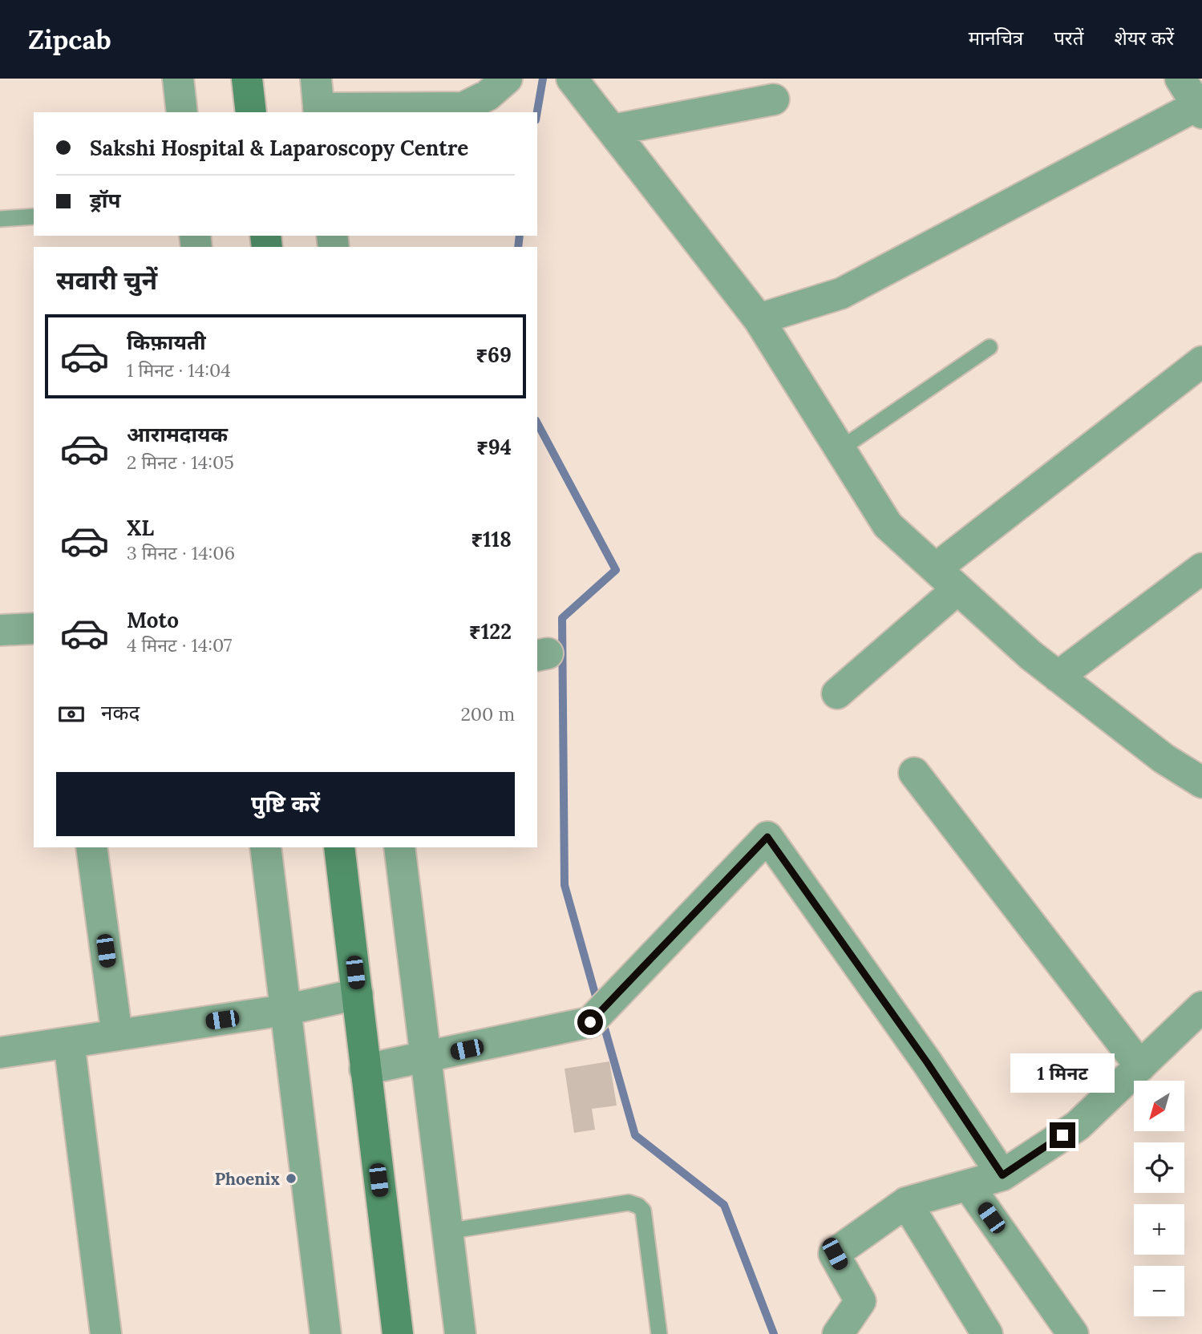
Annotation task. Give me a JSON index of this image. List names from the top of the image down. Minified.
{"places":["Phoenix"],"north":"bottom left","page":{"header":"Zipcab","nav":["मानचित्र","परतें","शेयर करें"],"banner":["Sakshi Hospital & Laparoscopy Centre","ड्रॉप"],"heading":"सवारी चुनें","list":[{"name":"किफ़ायती","note":"1 मिनट · 14:04","value":"₹69"},{"name":"आरामदायक","note":"2 मिनट · 14:05","value":"₹94"},{"name":"XL","note":"3 मिनट · 14:06","value":"₹118"},{"name":"Moto","note":"4 मिनट · 14:07","value":"₹122"}],"pay":["नकद","200 m"],"buttons":"पुष्टि करें","bubble":"1 मिनट","map_buttons":["+","−"]}}
